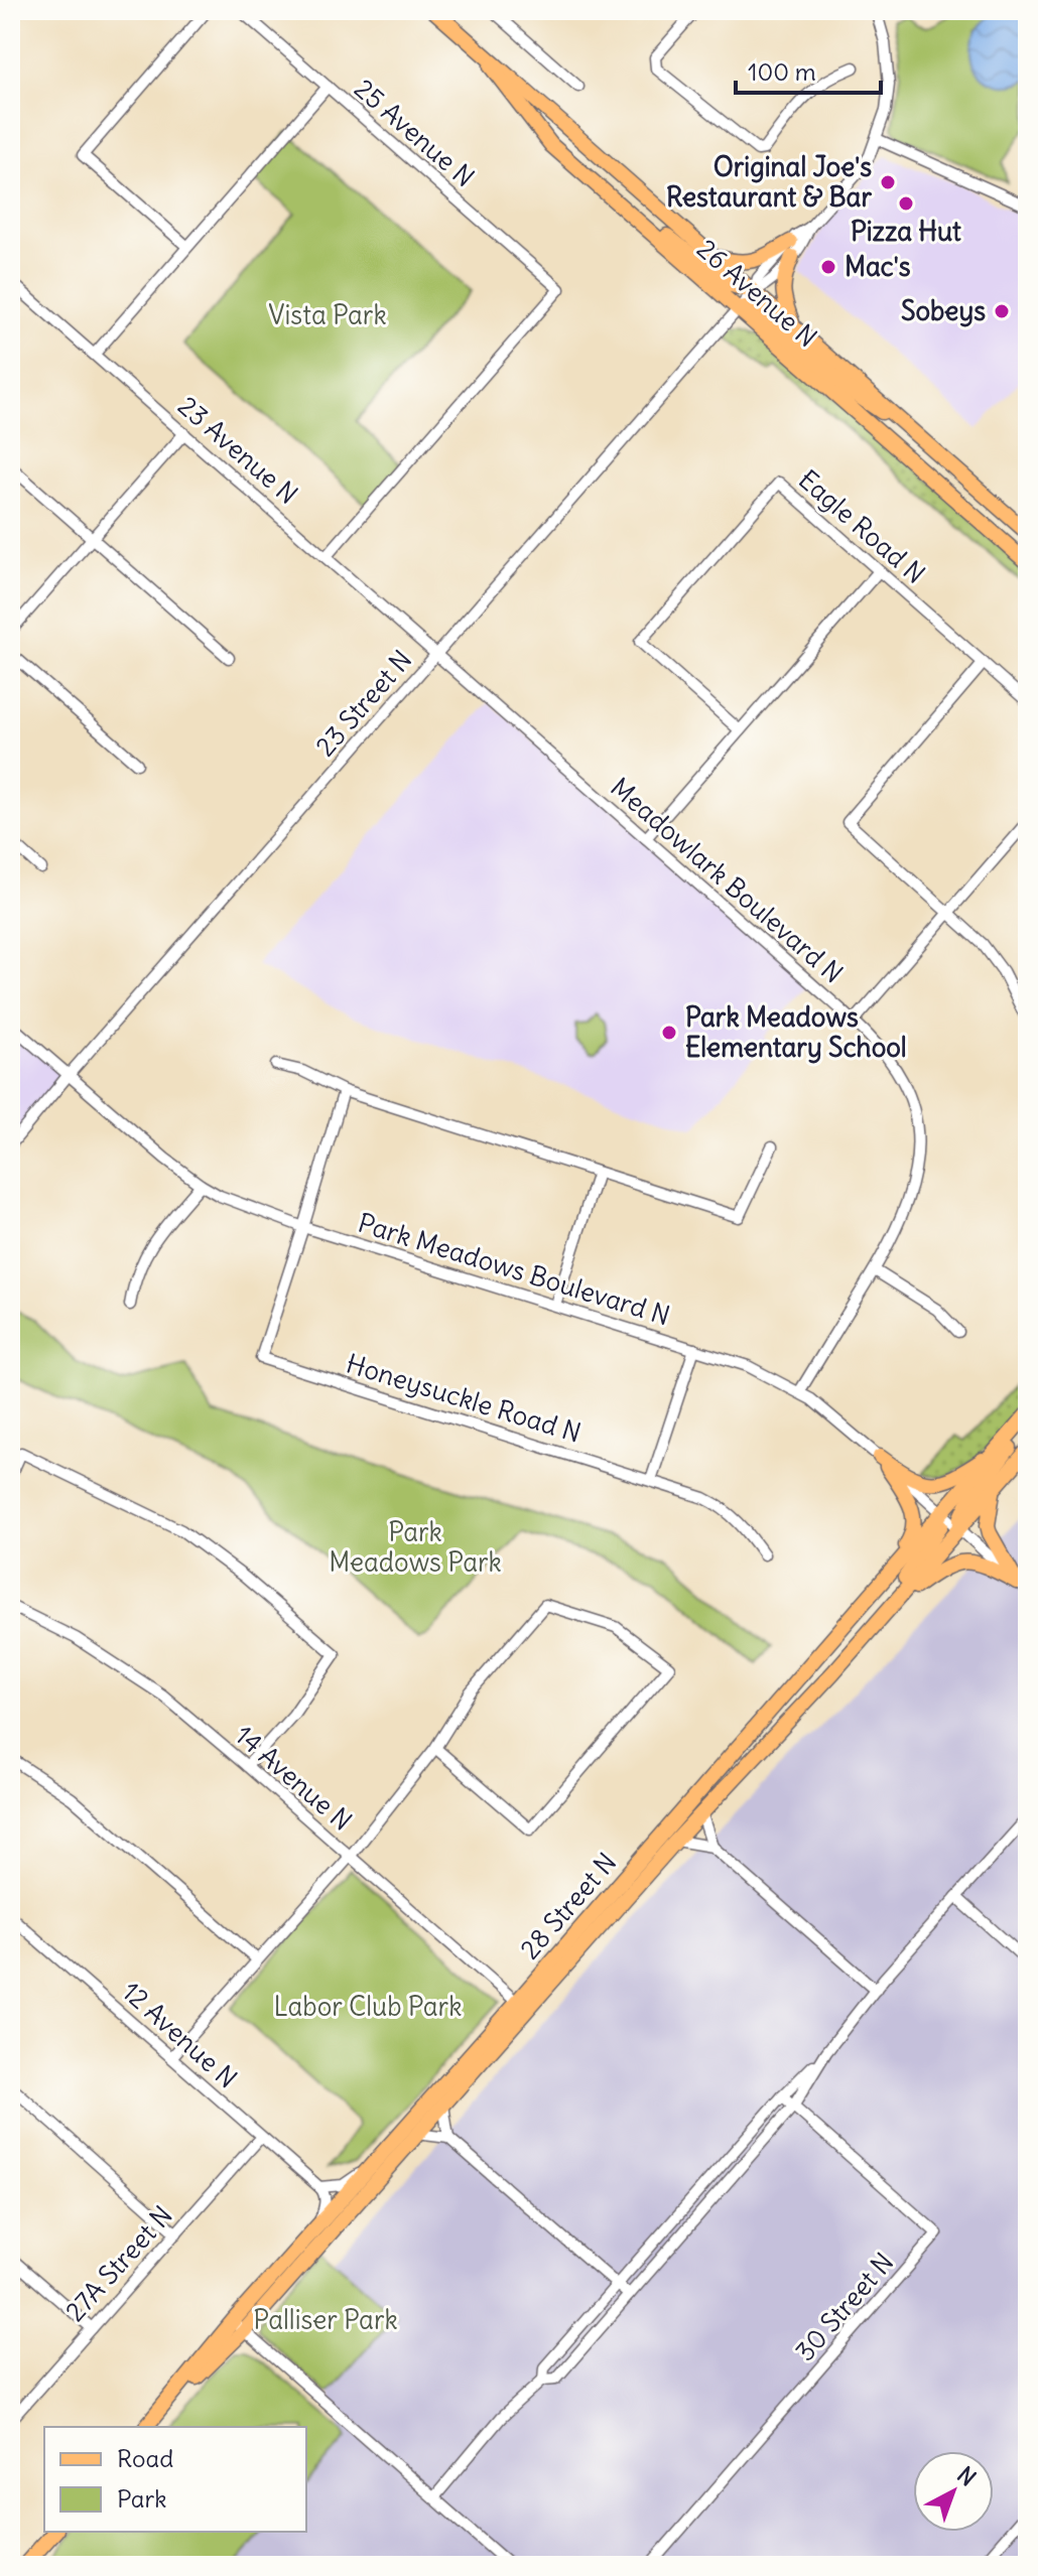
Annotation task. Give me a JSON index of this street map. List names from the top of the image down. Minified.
{"streets":{"main road":["26 Avenue N","28 Street N"],"street":["25 Avenue N","23 Avenue N","Eagle Road N","23 Street N","Meadowlark Boulevard N","Park Meadows Boulevard N","Honeysuckle Road N","14 Avenue N","12 Avenue N","27A Street N","30 Street N"]},"crossings":[["25 Avenue N","23 Avenue N"],["26 Avenue N","23 Street N"],["23 Avenue N","23 Street N"],["23 Avenue N","Meadowlark Boulevard N"],["23 Street N","Meadowlark Boulevard N"],["23 Street N","Park Meadows Boulevard N"],["Meadowlark Boulevard N","Park Meadows Boulevard N"],["Park Meadows Boulevard N","Honeysuckle Road N"],["Park Meadows Boulevard N","28 Street N"],["14 Avenue N","28 Street N"],["12 Avenue N","27A Street N"]],"parks":["Vista Park","Park Meadows Park","Labor Club Park","Palliser Park"],"places":["Original Joe's Restaurant & Bar","Pizza Hut","Mac's","Sobeys","Park Meadows Elementary School"],"legend":["Road","Park"],"scale_bar":"100 m","north":"top right"}
